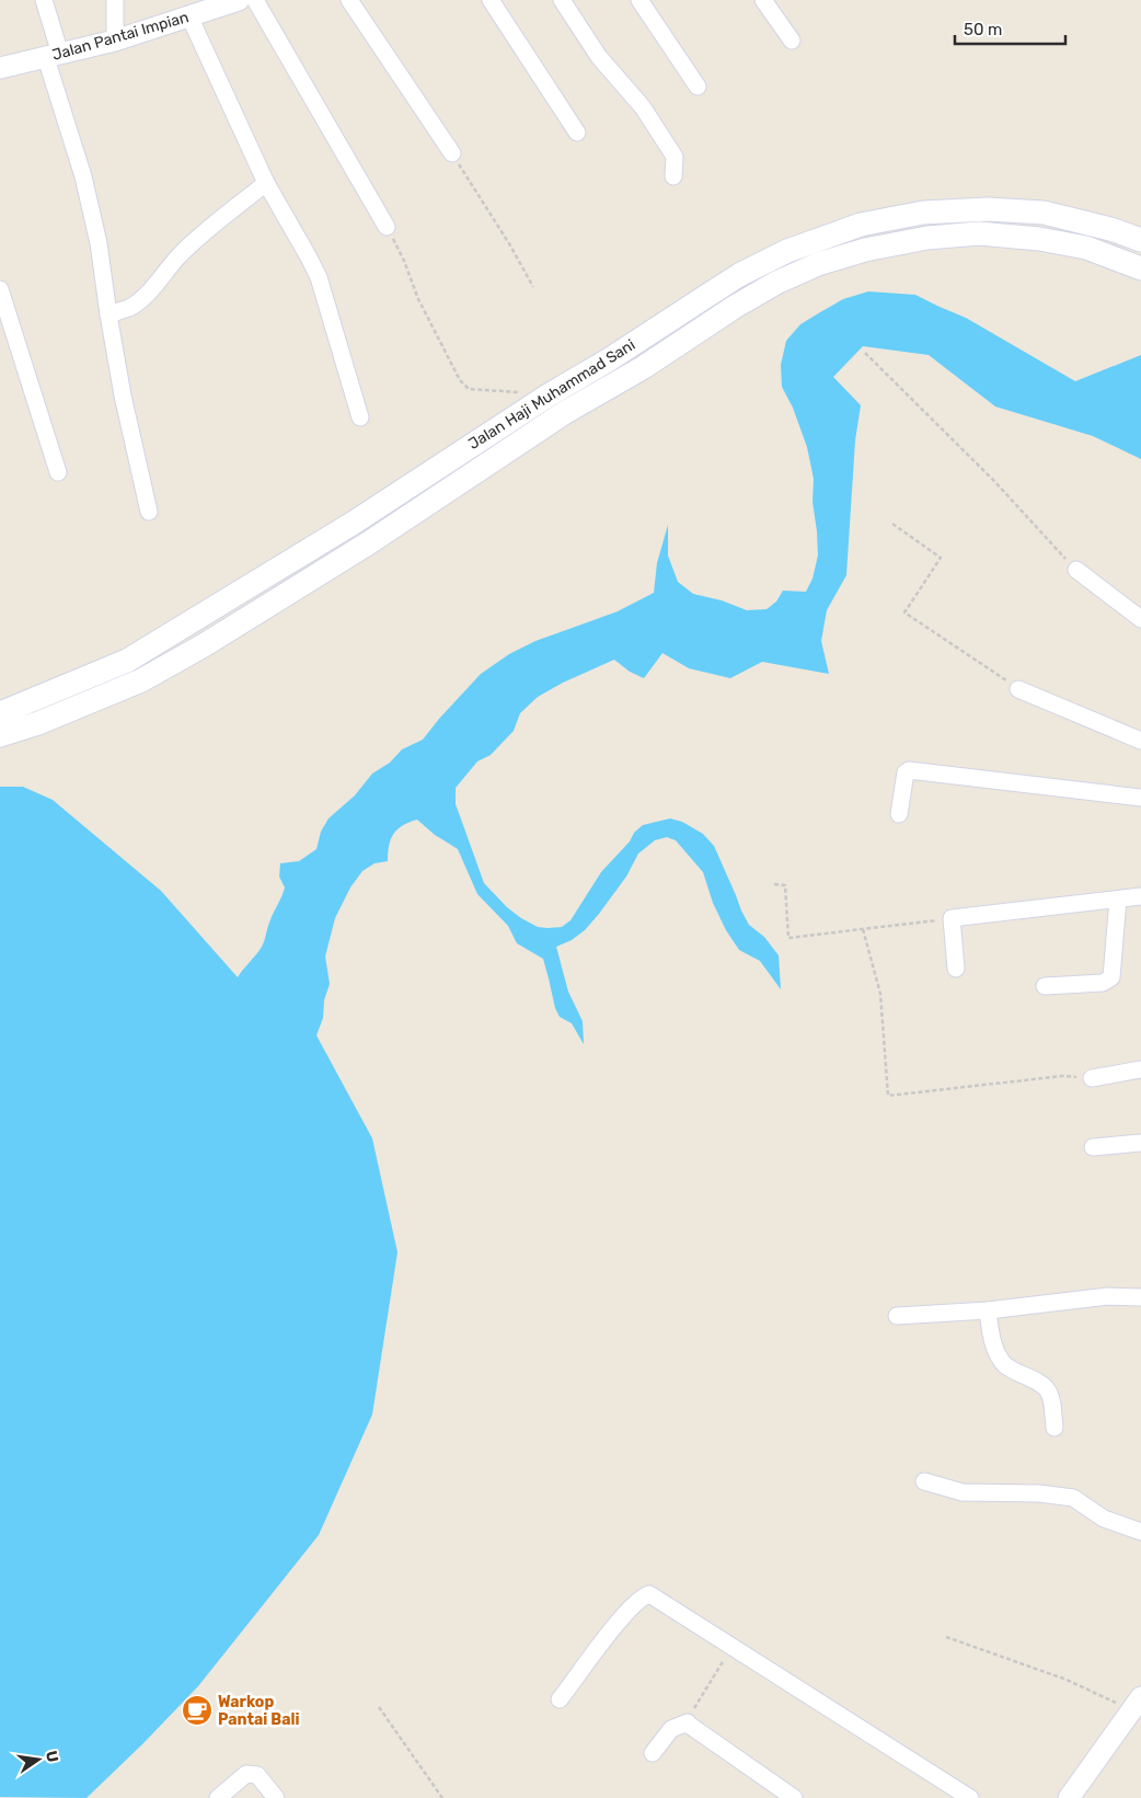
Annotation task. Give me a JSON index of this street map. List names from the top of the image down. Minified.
{"streets":{"main road":["Jalan Haji Muhammad Sani"],"street":["Jalan Pantai Impian"]},"places":{"cafe":["Warkop Pantai Bali"]},"scale_bar":"50 m","north":"right"}
